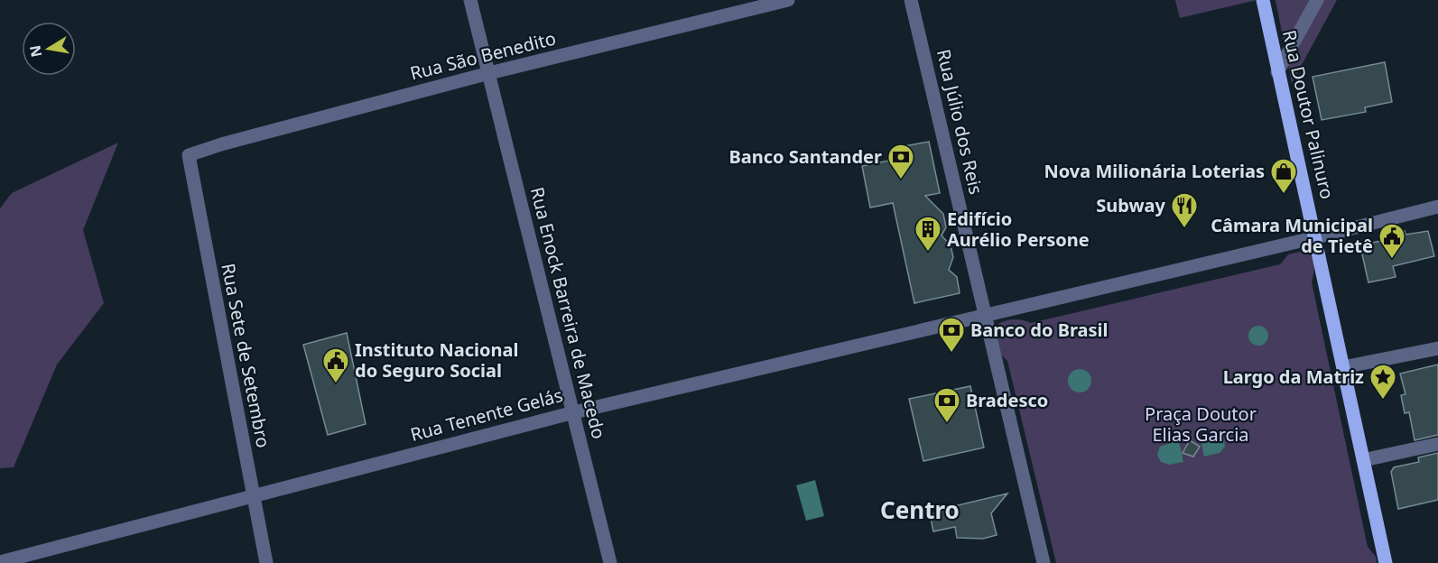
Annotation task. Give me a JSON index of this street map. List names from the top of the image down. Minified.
{"streets":{"main road":["Rua Doutor Palinuro"],"street":["Rua São Benedito","Rua Júlio dos Reis","Rua Enock Barreira de Macedo","Rua Sete de Setembro","Rua Tenente Gelás"]},"crossings":[["Rua São Benedito","Rua Enock Barreira de Macedo"],["Rua São Benedito","Rua Sete de Setembro"],["Rua Júlio dos Reis","Rua Tenente Gelás"],["Rua Enock Barreira de Macedo","Rua Tenente Gelás"],["Rua Sete de Setembro","Rua Tenente Gelás"]],"districts":["Centro"],"parks":["Praça Doutor Elias Garcia"],"places":{"bank":["Banco Santander","Banco do Brasil","Bradesco"],"shop":["Nova Milionária Loterias"],"restaurant":["Subway"],"building":["Edifício Aurélio Persone"],"public building":["Câmara Municipal de Tietê","Instituto Nacional do Seguro Social"],"place":["Largo da Matriz"]},"north":"left"}
